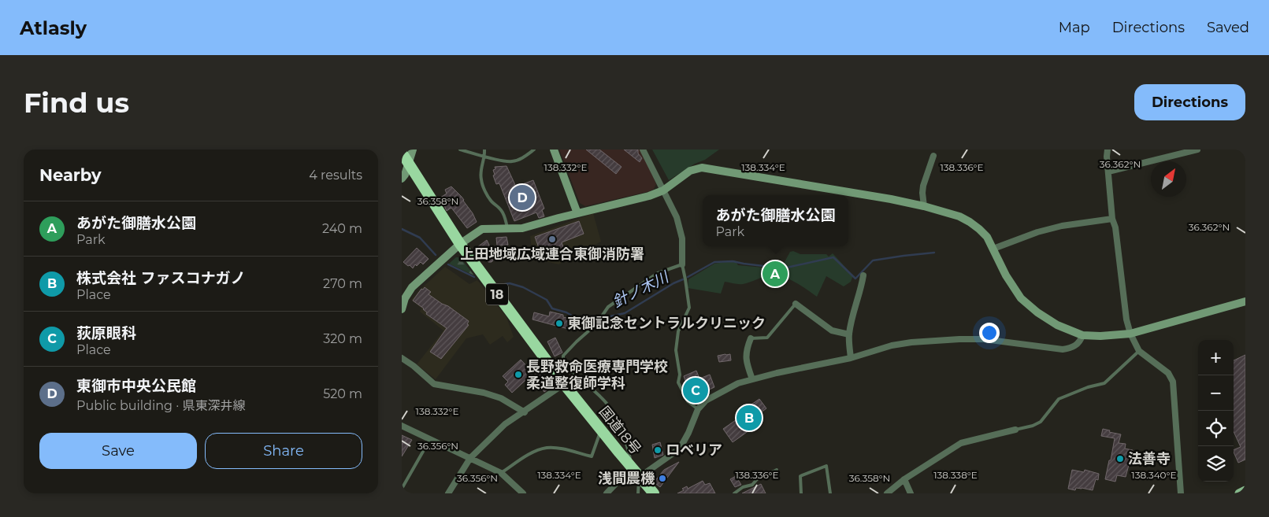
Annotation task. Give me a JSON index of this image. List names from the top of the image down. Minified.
{"streets":{"highway":["18","国道18号"]},"water":["針ノ木川"],"places":["上田地域広域連合東御消防署","東御記念セントラルクリニック","長野救命医療専門学校 柔道整復師学科","ロベリア","法善寺","浅間農機"],"north":"top right","page":{"header":"Atlasly","nav":["Map","Directions","Saved"],"buttons":["Directions",["Save","Share"]],"title":"Find us","heading":["Nearby","4 results"],"pins":["D","A","C","B"],"popup":["あがた御膳水公園","Park"],"list":[{"mark":"A","name":"あがた御膳水公園","note":"Park","value":"240 m"},{"mark":"B","name":"株式会社 ファスコナガノ","note":"Place","value":"270 m"},{"mark":"C","name":"荻原眼科","note":"Place","value":"320 m"},{"mark":"D","name":"東御市中央公民館","note":"Public building · 県東深井線","value":"520 m"}],"map_buttons":["+","−"]},"coordinates":["36.362°N","138.332°E","138.334°E","138.336°E","36.358°N","36.356°N","138.338°E","138.340°E"]}
